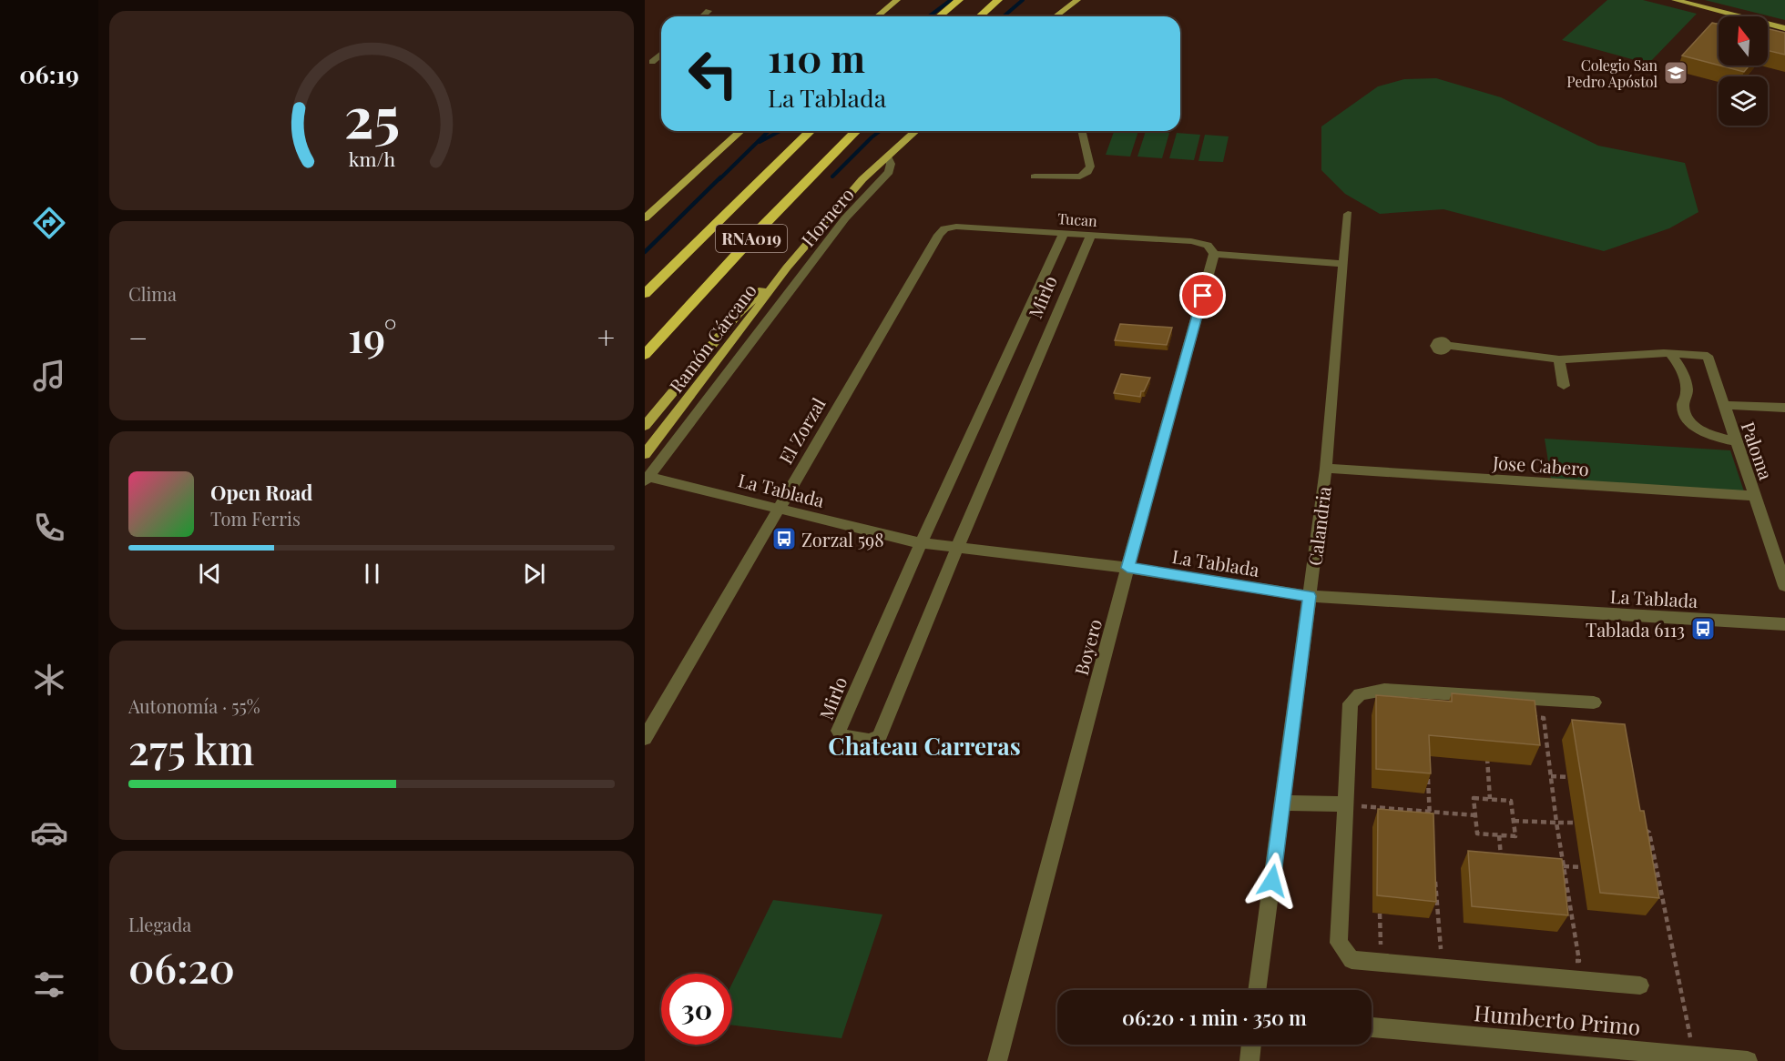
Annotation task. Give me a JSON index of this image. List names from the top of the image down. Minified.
{"streets":{"highway":["RNA019"],"main road":["Ramón Cárcano"],"street":["Hornero","Tucan","Mirlo","El Zorzal","Paloma","Jose Cabero","La Tablada","Calandria","Boyero","Humberto Primo"]},"crossings":[["Hornero","Ramón Cárcano"],["Hornero","La Tablada"],["Tucan","Mirlo"],["Tucan","El Zorzal"],["Tucan","Calandria"],["Tucan","Boyero"],["Mirlo","La Tablada"],["El Zorzal","La Tablada"],["Paloma","Jose Cabero"],["Jose Cabero","Calandria"],["La Tablada","Calandria"],["La Tablada","Boyero"]],"districts":["Chateau Carreras"],"places":{"school or university":["Colegio San Pedro Apóstol"],"bus stop":["Zorzal 598","Tablada 6113"]},"north":"top","page":{"tabs":"06:19","turn":["110 m","La Tablada"],"tile":["Clima",["Autonomía · 55%","275 km"],["Llegada","06:20"]],"heat":["−","19°","+"],"song":["Open Road","Tom Ferris"],"limit":"30","trip":"06:20 · 1 min · 350 m","gauge":["25","km/h"]}}
